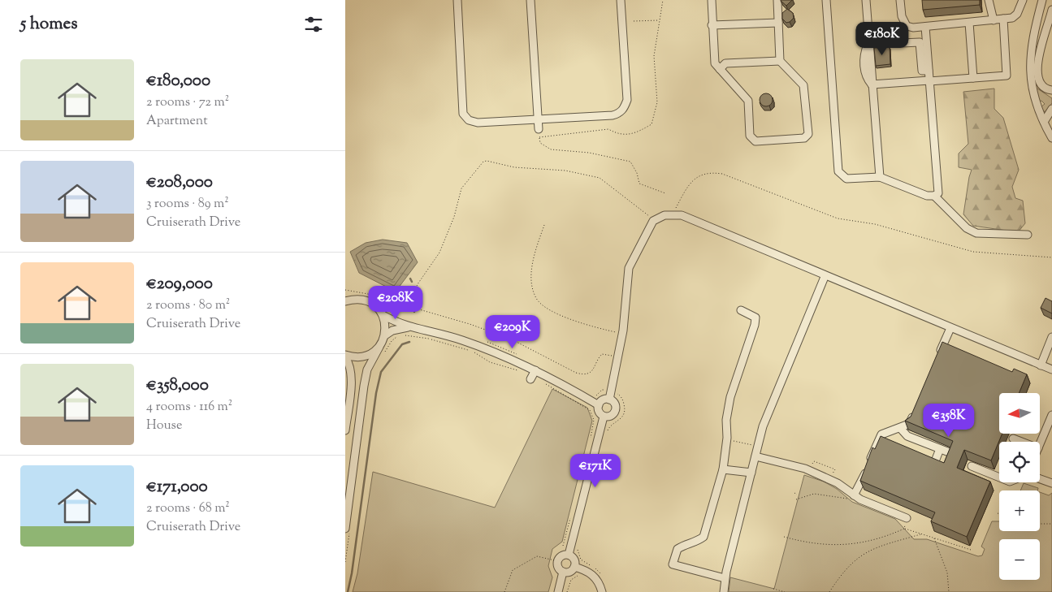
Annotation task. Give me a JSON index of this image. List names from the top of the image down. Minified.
{"north":"left","page":{"heading":"5 homes","price":["€180K","€208K","€209K","€358K","€171K"],"list":[{"name":"€180,000","note":"2 rooms · 72 m² · Apartment"},{"name":"€208,000","note":"3 rooms · 89 m² · Cruiserath Drive"},{"name":"€209,000","note":"2 rooms · 80 m² · Cruiserath Drive"},{"name":"€358,000","note":"4 rooms · 116 m² · House"},{"name":"€171,000","note":"2 rooms · 68 m² · Cruiserath Drive"}],"map_buttons":["+","−"]}}
